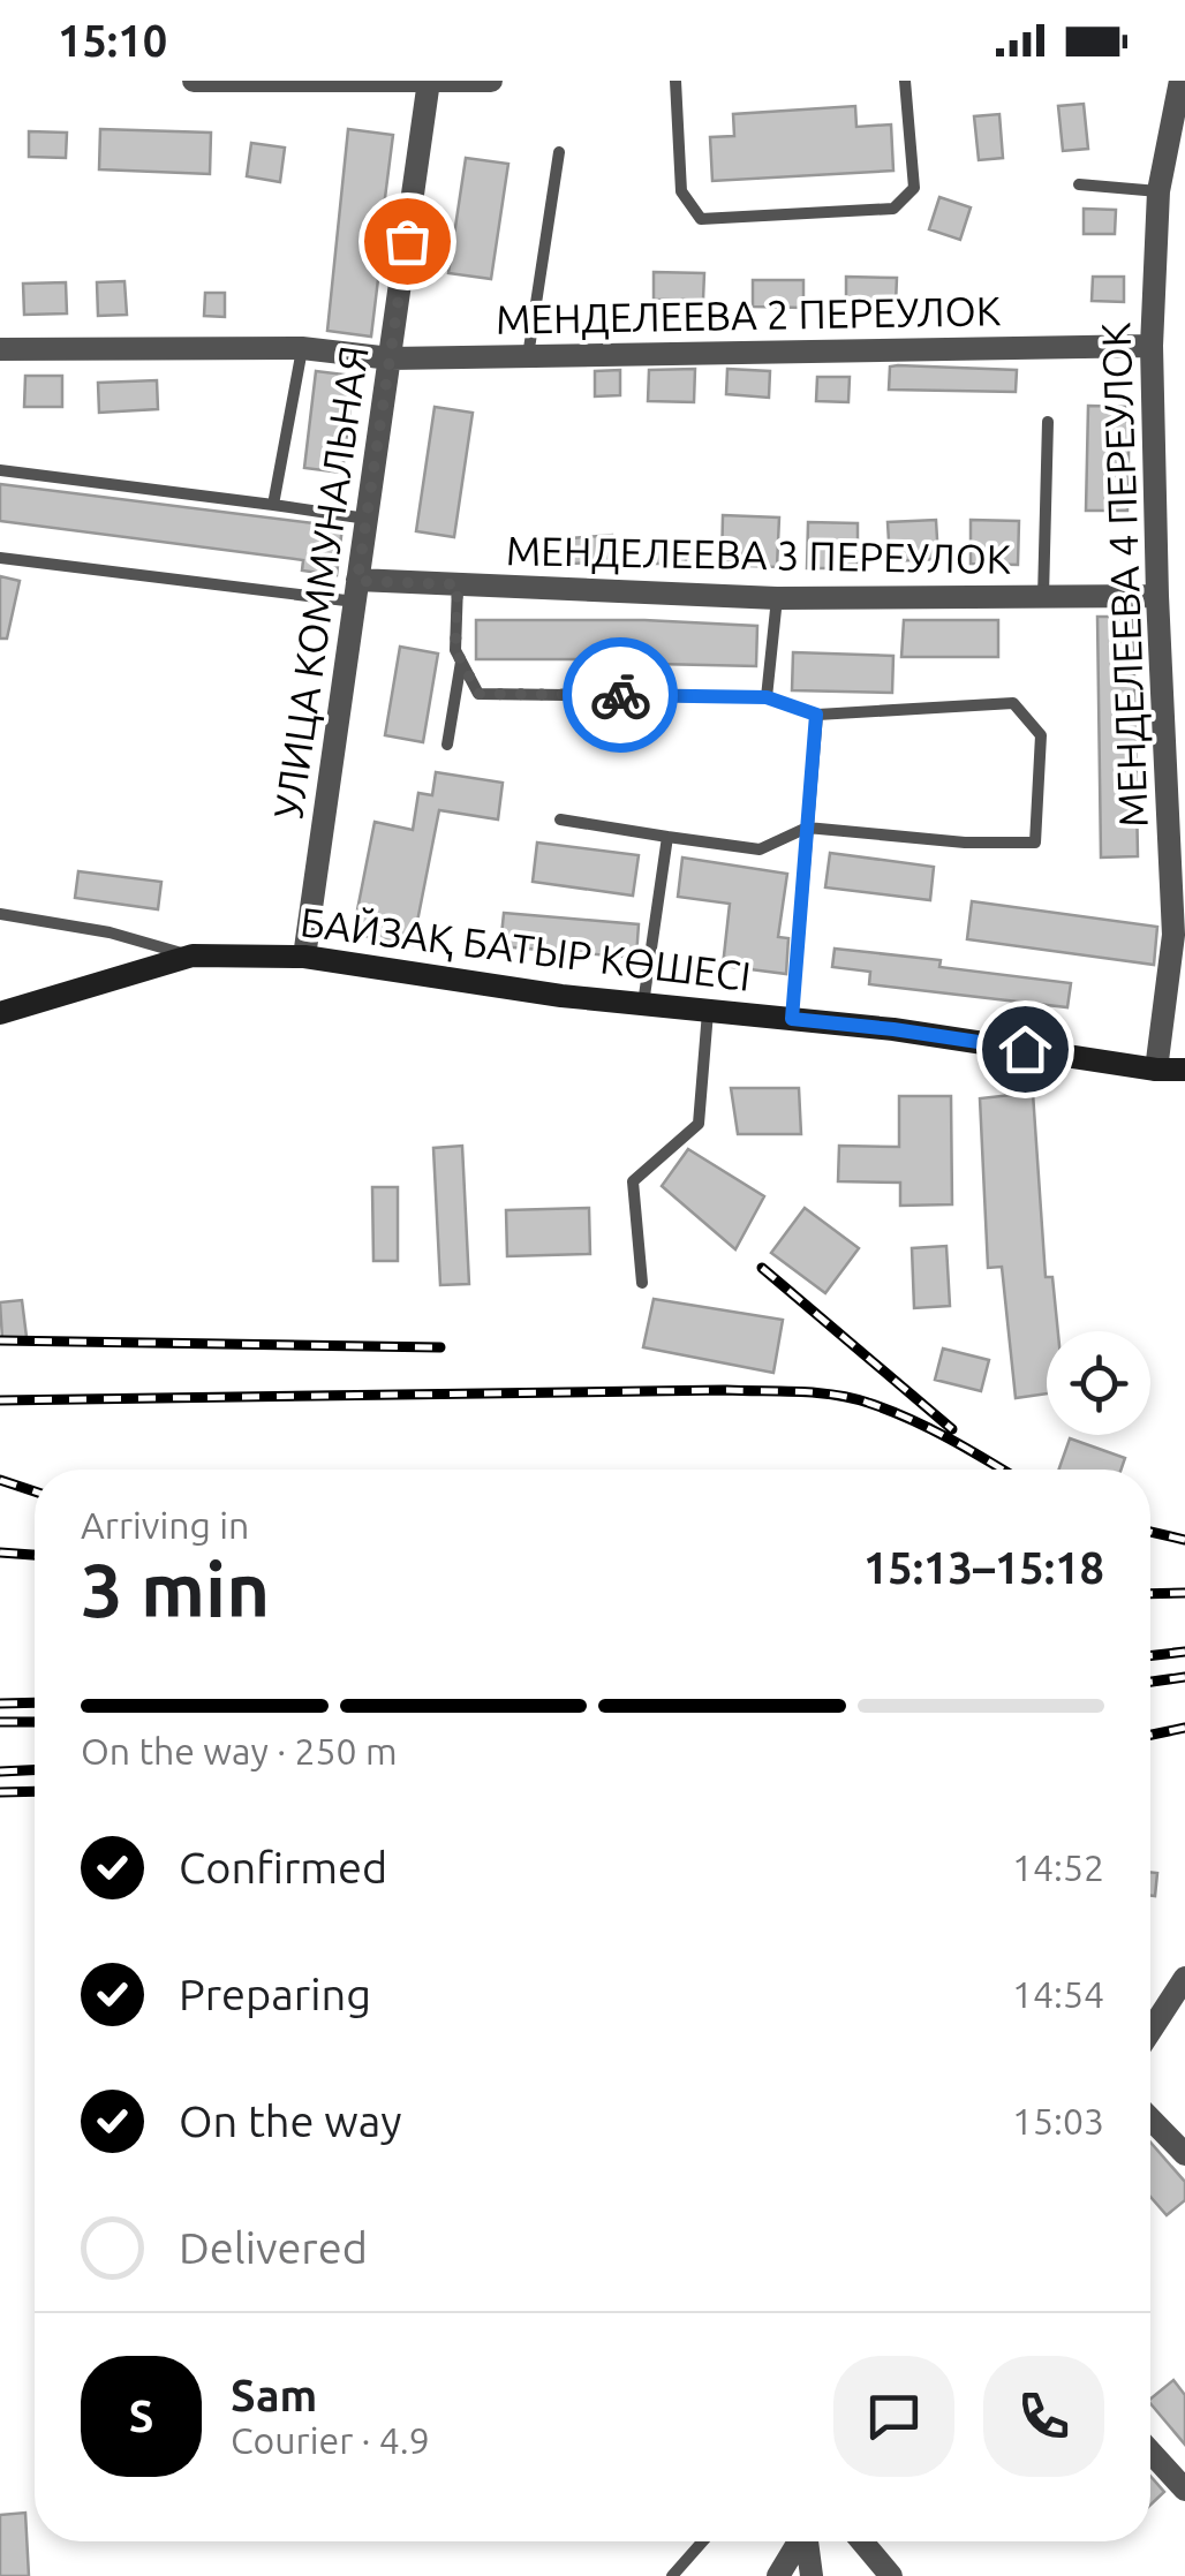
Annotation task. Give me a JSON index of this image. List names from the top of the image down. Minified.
{"streets":{"main road":["БАЙЗАҚ БАТЫР КӨШЕСІ"],"street":["МЕНДЕЛЕЕВА 2 ПЕРЕУЛОК","МЕНДЕЛЕЕВА 3 ПЕРЕУЛОК","МЕНДЕЛЕЕВА 4 ПЕРЕУЛОК","УЛИЦА КОММУНАЛЬНАЯ"]},"crossings":[["МЕНДЕЛЕЕВА 2 ПЕРЕУЛОК","МЕНДЕЛЕЕВА 4 ПЕРЕУЛОК"],["МЕНДЕЛЕЕВА 2 ПЕРЕУЛОК","УЛИЦА КОММУНАЛЬНАЯ"],["МЕНДЕЛЕЕВА 3 ПЕРЕУЛОК","МЕНДЕЛЕЕВА 4 ПЕРЕУЛОК"],["МЕНДЕЛЕЕВА 3 ПЕРЕУЛОК","УЛИЦА КОММУНАЛЬНАЯ"],["МЕНДЕЛЕЕВА 4 ПЕРЕУЛОК","БАЙЗАҚ БАТЫР КӨШЕСІ"],["УЛИЦА КОММУНАЛЬНАЯ","БАЙЗАҚ БАТЫР КӨШЕСІ"]],"page":{"status":"15:10","heading":["3 min","Arriving in","15:13–15:18"],"panel":["Sam","Courier · 4.9"],"bar":"On the way · 250 m","list":[["Confirmed","14:52"],["Preparing","14:54"],["On the way","15:03"],"Delivered"],"round":"S"}}
